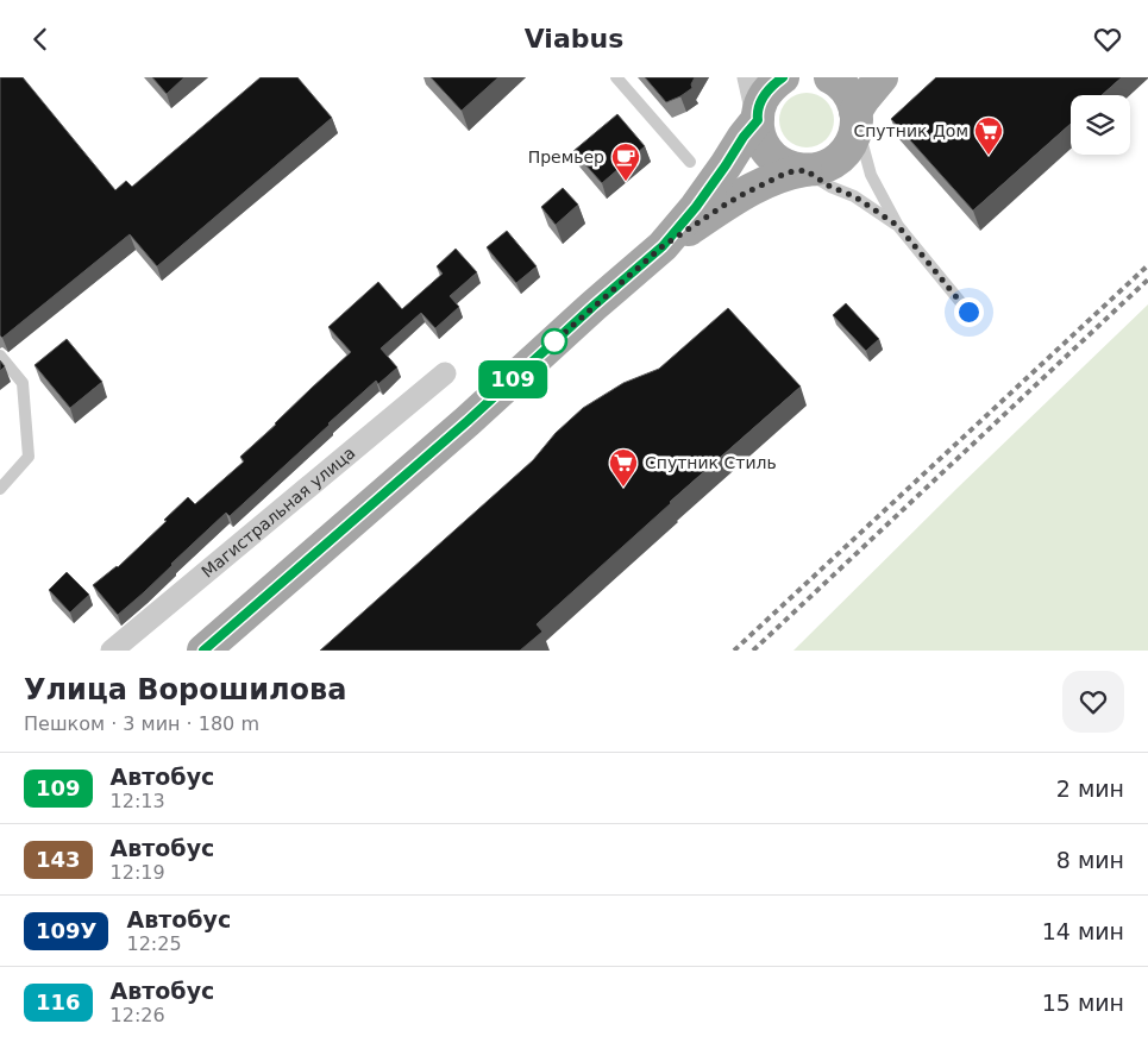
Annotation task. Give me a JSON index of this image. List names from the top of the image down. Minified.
{"streets":{"street":["Магистральная улица"]},"places":{"supermarket":["Спутник Дом","Спутник Стиль"],"cafe":["Премьер"]},"lines":["bus line 109"],"page":{"header":"Viabus","on_map":"109","heading":["Улица Ворошилова","Пешком · 3 мин · 180 m"],"list":[{"mark":"109","name":"Автобус","note":"12:13","value":"2 мин"},{"mark":"143","name":"Автобус","note":"12:19","value":"8 мин"},{"mark":"109У","name":"Автобус","note":"12:25","value":"14 мин"},{"mark":"116","name":"Автобус","note":"12:26","value":"15 мин"}]}}
